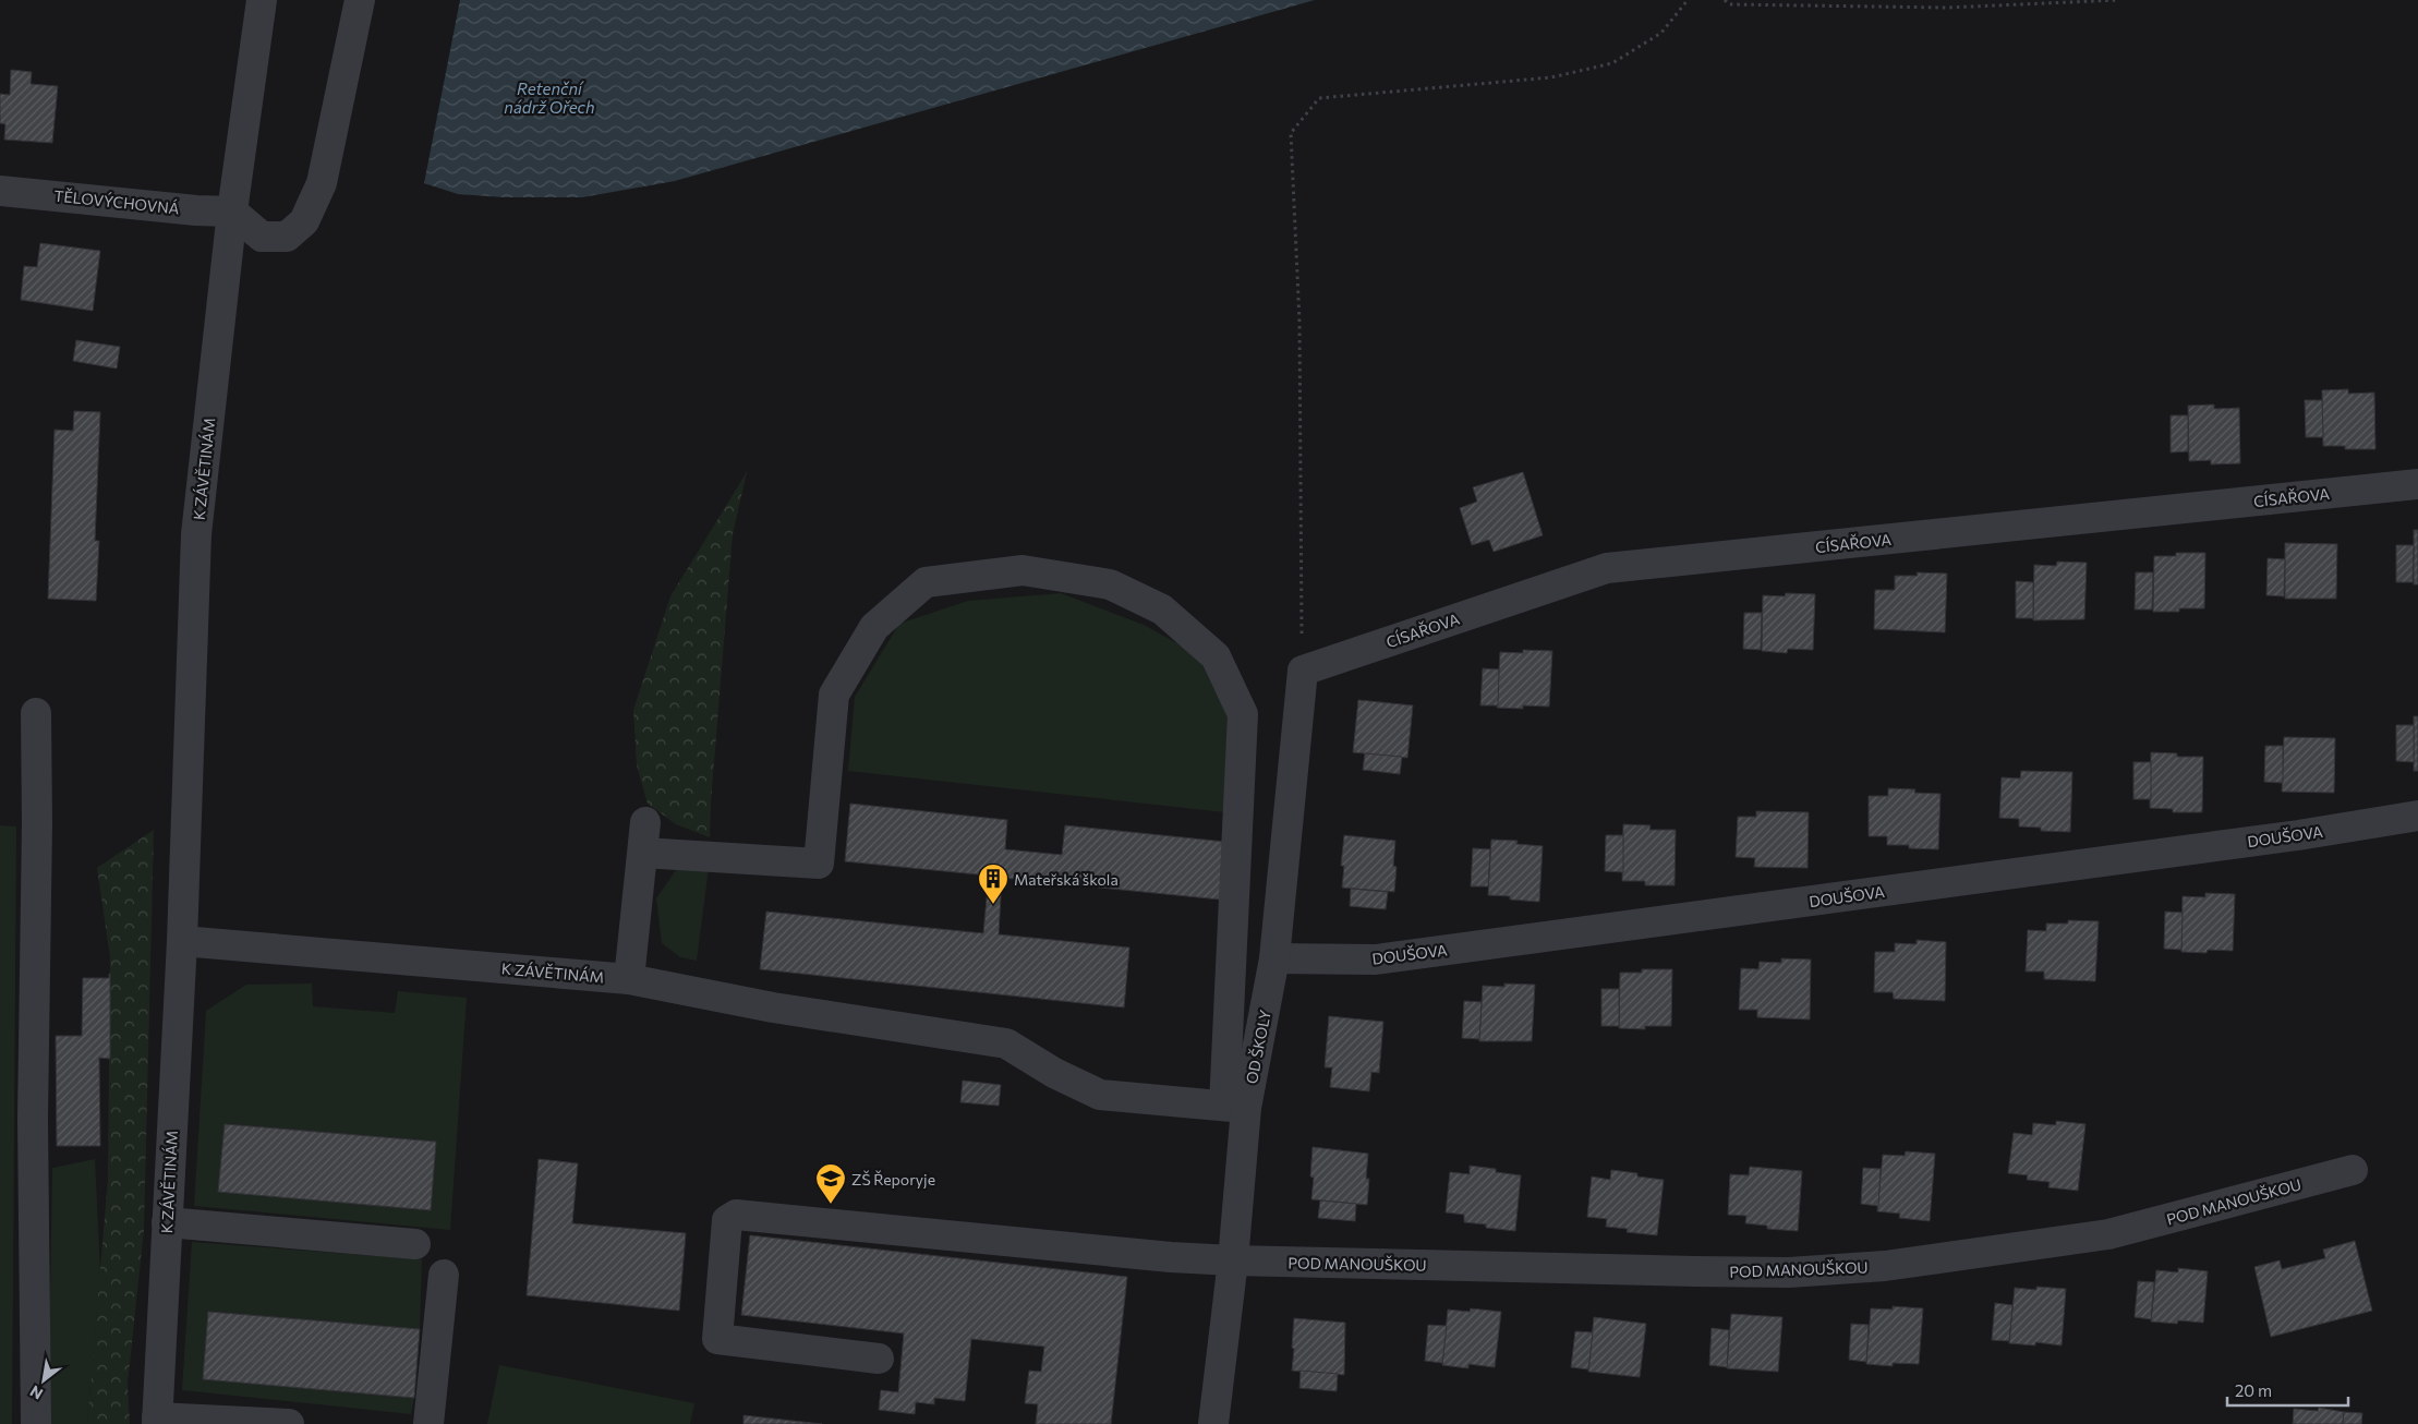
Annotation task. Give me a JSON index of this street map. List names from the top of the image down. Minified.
{"streets":{"street":["TĚLOVÝCHOVNÁ","K ZÁVĚTINÁM","CÍSAŘOVA","DOUŠOVA","OD ŠKOLY","POD MANOUŠKOU"]},"crossings":[["TĚLOVÝCHOVNÁ","K ZÁVĚTINÁM"],["K ZÁVĚTINÁM","OD ŠKOLY"],["CÍSAŘOVA","OD ŠKOLY"],["DOUŠOVA","OD ŠKOLY"],["OD ŠKOLY","POD MANOUŠKOU"]],"water":["Retenční nádrž Ořech"],"places":{"building":["Mateřská škola"],"school or university":["ZŠ Řeporyje"]},"scale_bar":"20 m","north":"bottom left"}
